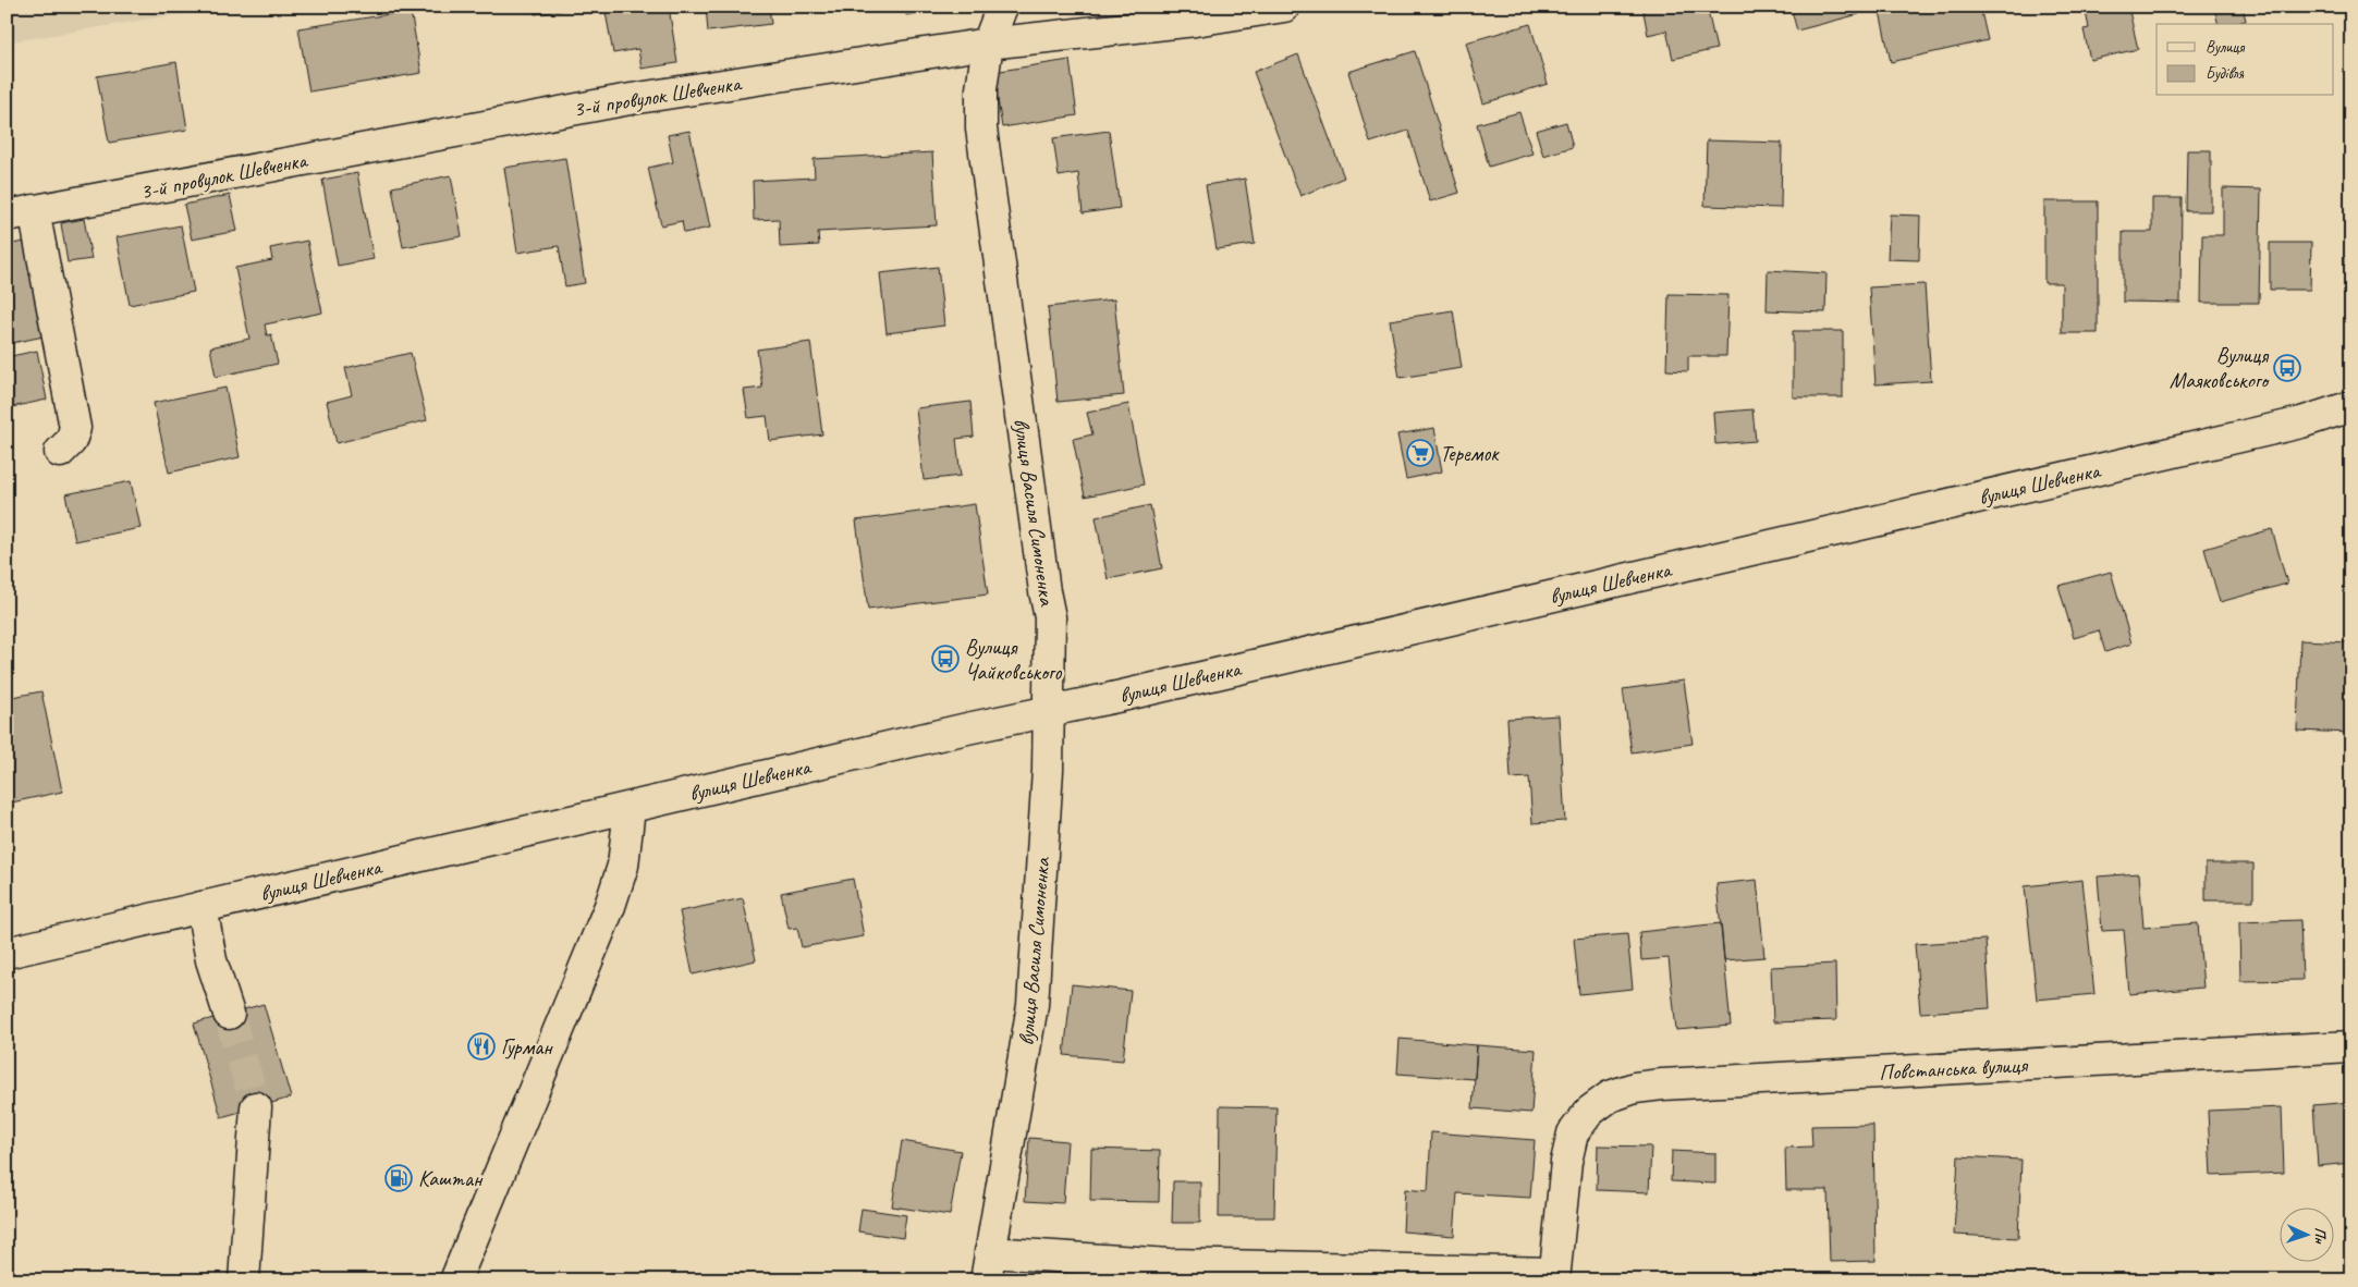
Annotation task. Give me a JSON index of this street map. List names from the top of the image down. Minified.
{"streets":{"street":["3-й провулок Шевченка","вулиця Шевченка","вулиця Василя Симоненка","Повстанська вулиця"]},"crossings":[["3-й провулок Шевченка","вулиця Василя Симоненка"],["вулиця Шевченка","вулиця Василя Симоненка"]],"places":{"bus stop":["Вулиця Маяковського","Вулиця Чайковського"],"supermarket":["Теремок"],"restaurant":["Гурман"],"fuel station":["Каштан"]},"legend":["Вулиця","Будівля"],"north":"right"}
